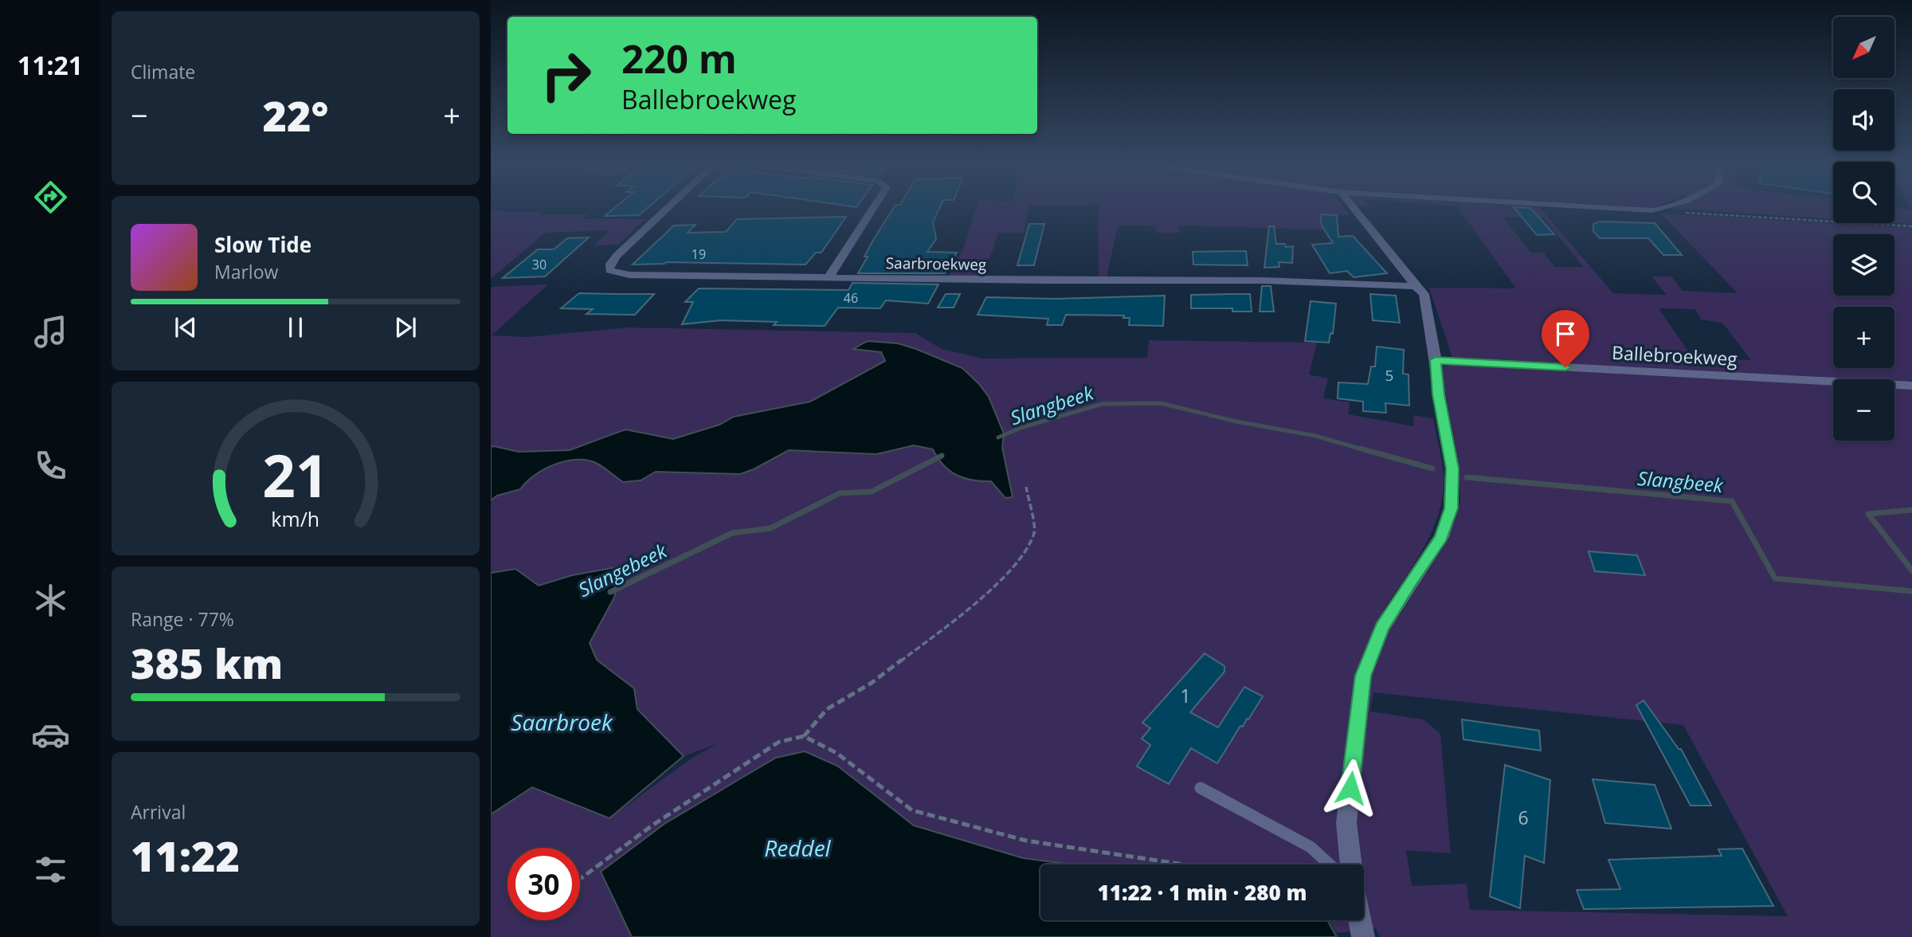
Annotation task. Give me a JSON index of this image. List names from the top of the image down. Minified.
{"streets":{"street":["Saarbroekweg","Ballebroekweg"]},"water":["Slangbeek","Slangebeek","Saarbroek","Reddel"],"house_numbers":["19","30","46","5","1","6"],"north":"bottom left","page":{"tabs":"11:21","tile":["Climate",["Range · 77%","385 km"],["Arrival","11:22"]],"map_buttons":["+","−"],"turn":["220 m","Ballebroekweg"],"heat":["−","22°","+"],"song":["Slow Tide","Marlow"],"limit":"30","trip":"11:22 · 1 min · 280 m","gauge":["21","km/h"]}}
